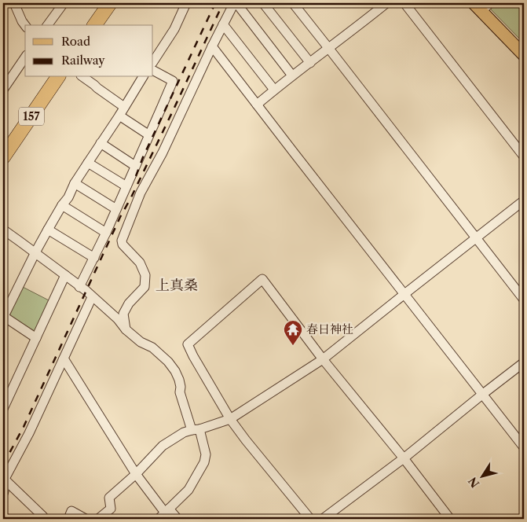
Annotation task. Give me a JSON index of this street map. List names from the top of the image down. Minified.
{"streets":{"highway":["157"]},"districts":["上真桑"],"places":{"temple":["春日神社"]},"legend":["Road","Railway"],"north":"bottom left"}
